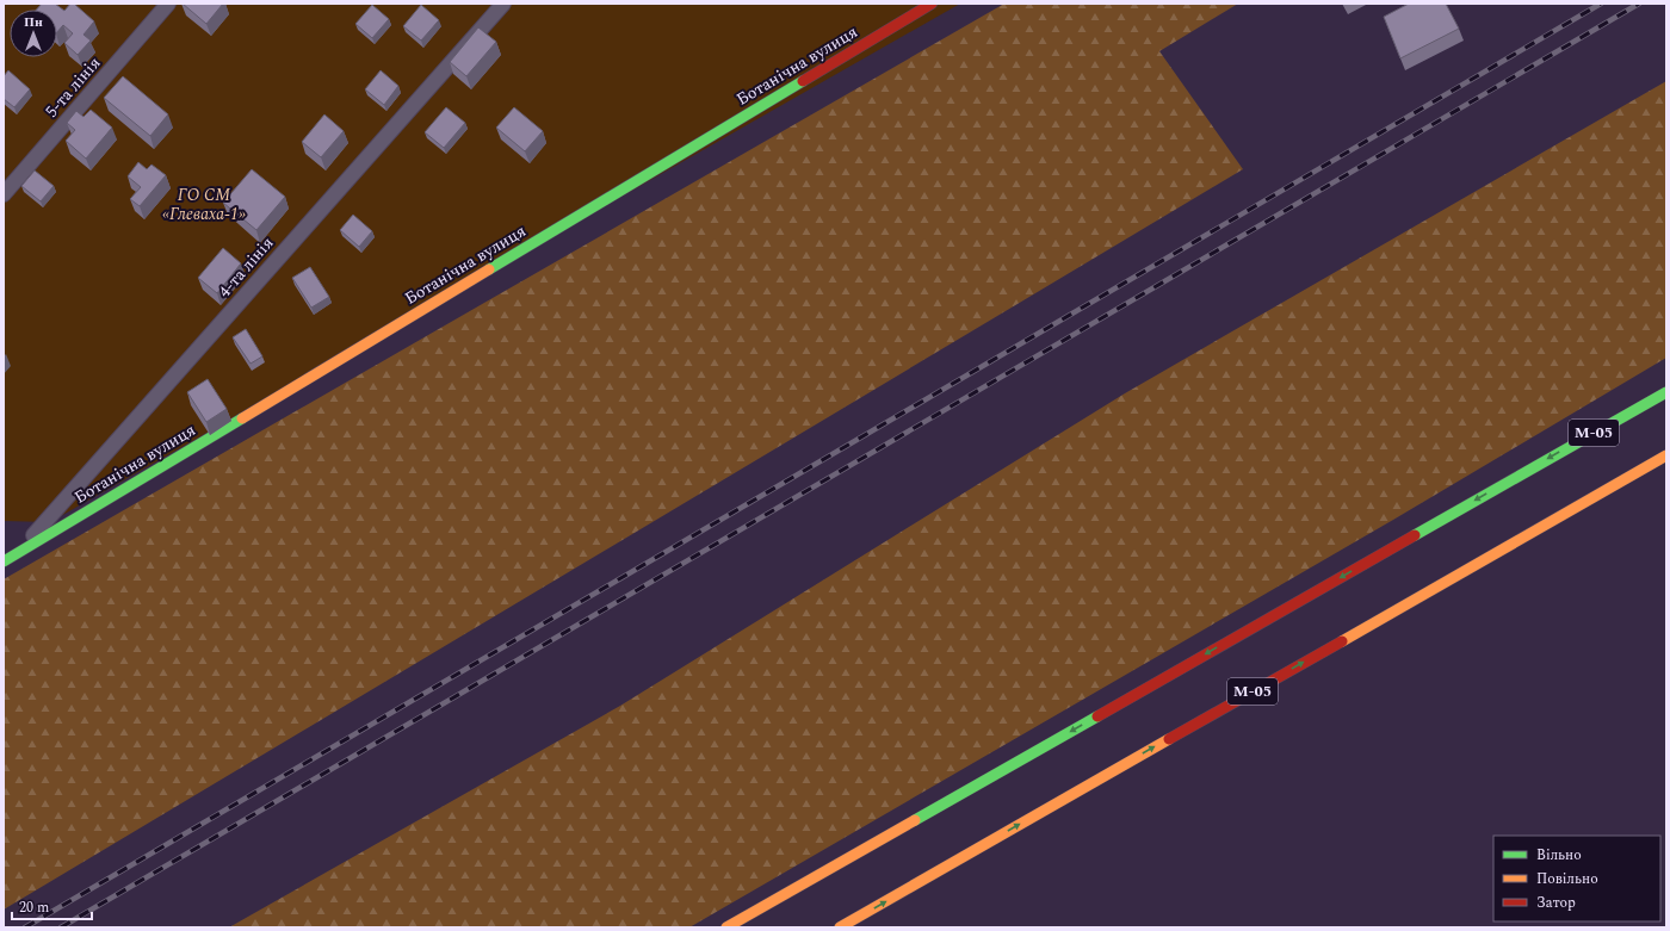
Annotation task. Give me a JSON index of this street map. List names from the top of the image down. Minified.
{"streets":{"main road":["Ботанічна вулиця","М-05"],"lane":["5-та лінія","4-та лінія"]},"crossings":[["Ботанічна вулиця","4-та лінія"]],"parks":["ГО СМ «Глеваха-1»"],"legend":["Вільно","Повільно","Затор"],"scale_bar":"20 m","north":"top"}
